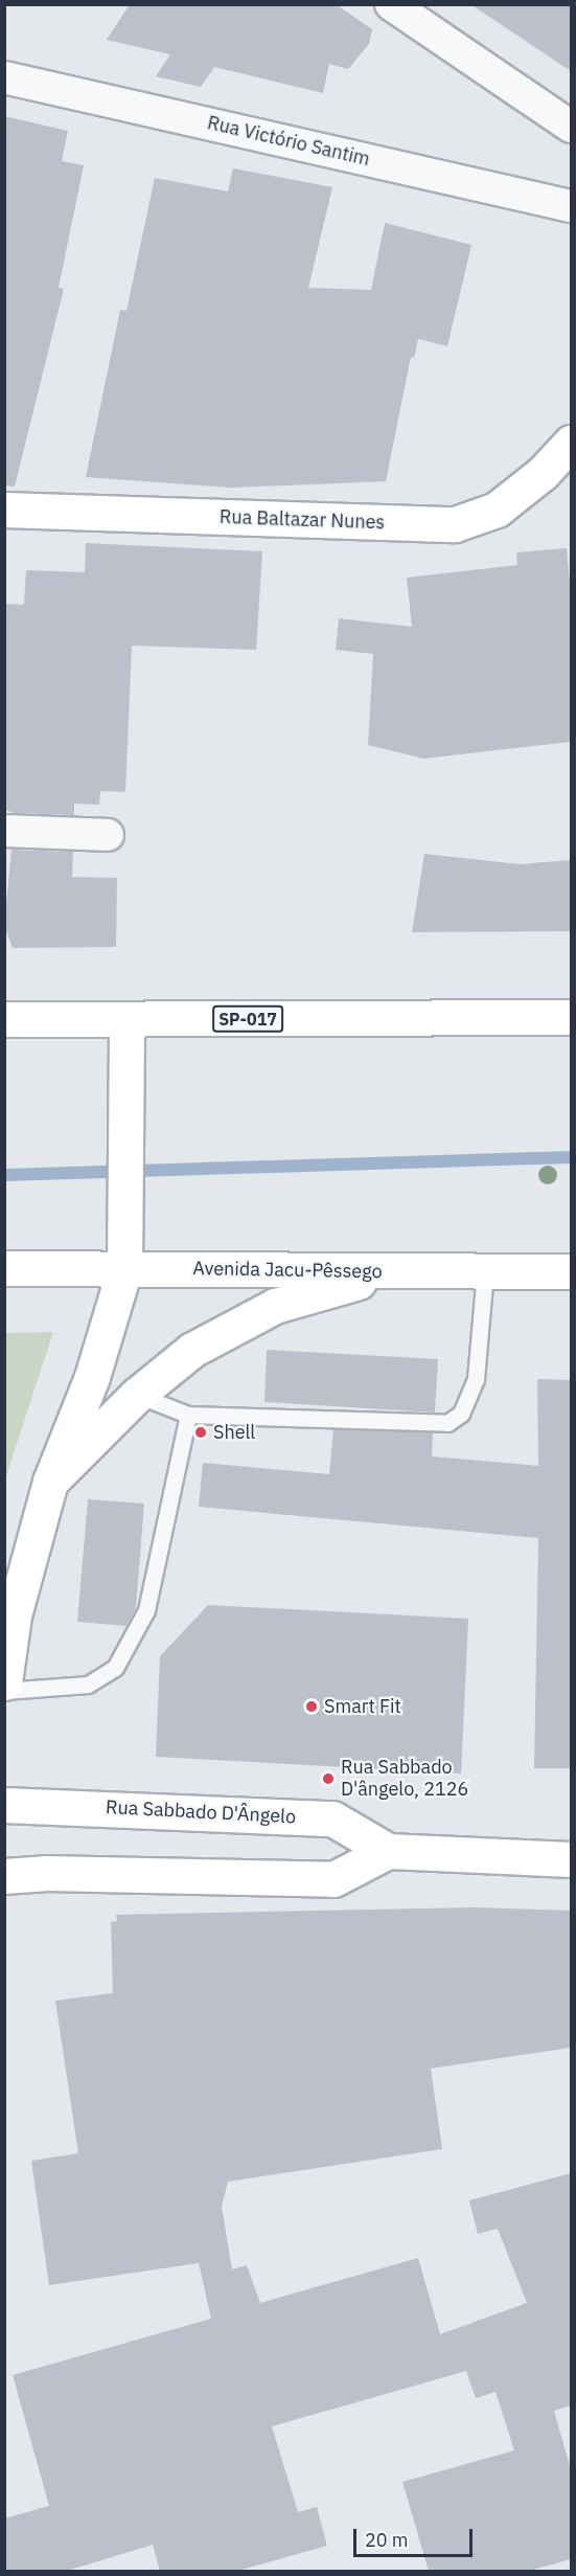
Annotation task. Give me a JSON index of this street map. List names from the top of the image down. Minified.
{"streets":{"main road":["Rua Baltazar Nunes","SP-017","Avenida Jacu-Pêssego","Rua Sabbado D'Ângelo"],"street":["Rua Victório Santim"]},"places":["Shell","Smart Fit","Rua Sabbado D'ângelo, 2126"],"scale_bar":"20 m"}
